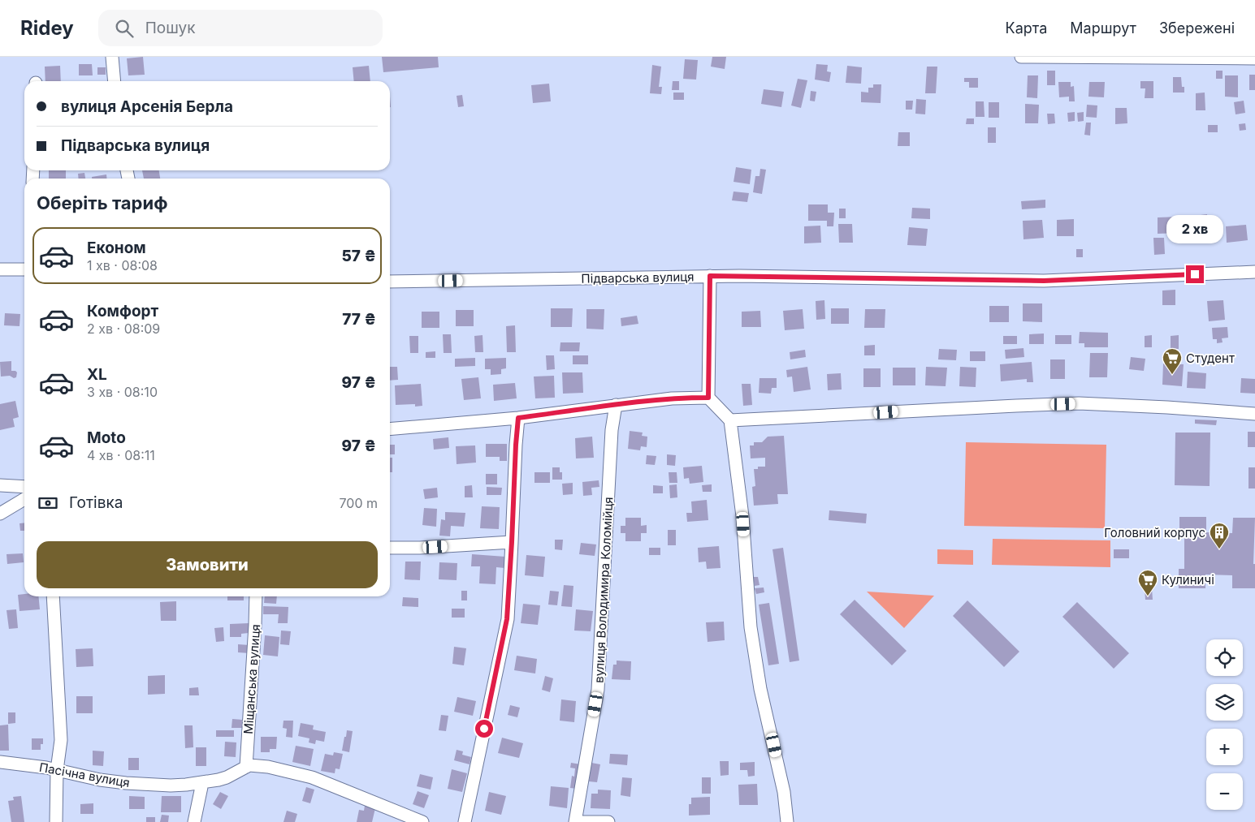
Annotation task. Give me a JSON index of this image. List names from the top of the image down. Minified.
{"streets":{"street":["Підварська вулиця","вулиця Володимира Коломійця","Міщанська вулиця","Пасічна вулиця"]},"crossings":[["Міщанська вулиця","Пасічна вулиця"]],"places":{"supermarket":["Студент","Кулиничі"],"building":["Головний корпус"]},"page":{"header":"Ridey","search":"Пошук","nav":["Карта","Маршрут","Збережені"],"banner":["вулиця Арсенія Берла","Підварська вулиця"],"heading":"Оберіть тариф","bubble":"2 хв","list":[{"name":"Економ","note":"1 хв · 08:08","value":"57 ₴"},{"name":"Комфорт","note":"2 хв · 08:09","value":"77 ₴"},{"name":"XL","note":"3 хв · 08:10","value":"97 ₴"},{"name":"Moto","note":"4 хв · 08:11","value":"97 ₴"}],"pay":["Готівка","700 m"],"buttons":"Замовити","map_buttons":["+","−"]}}
